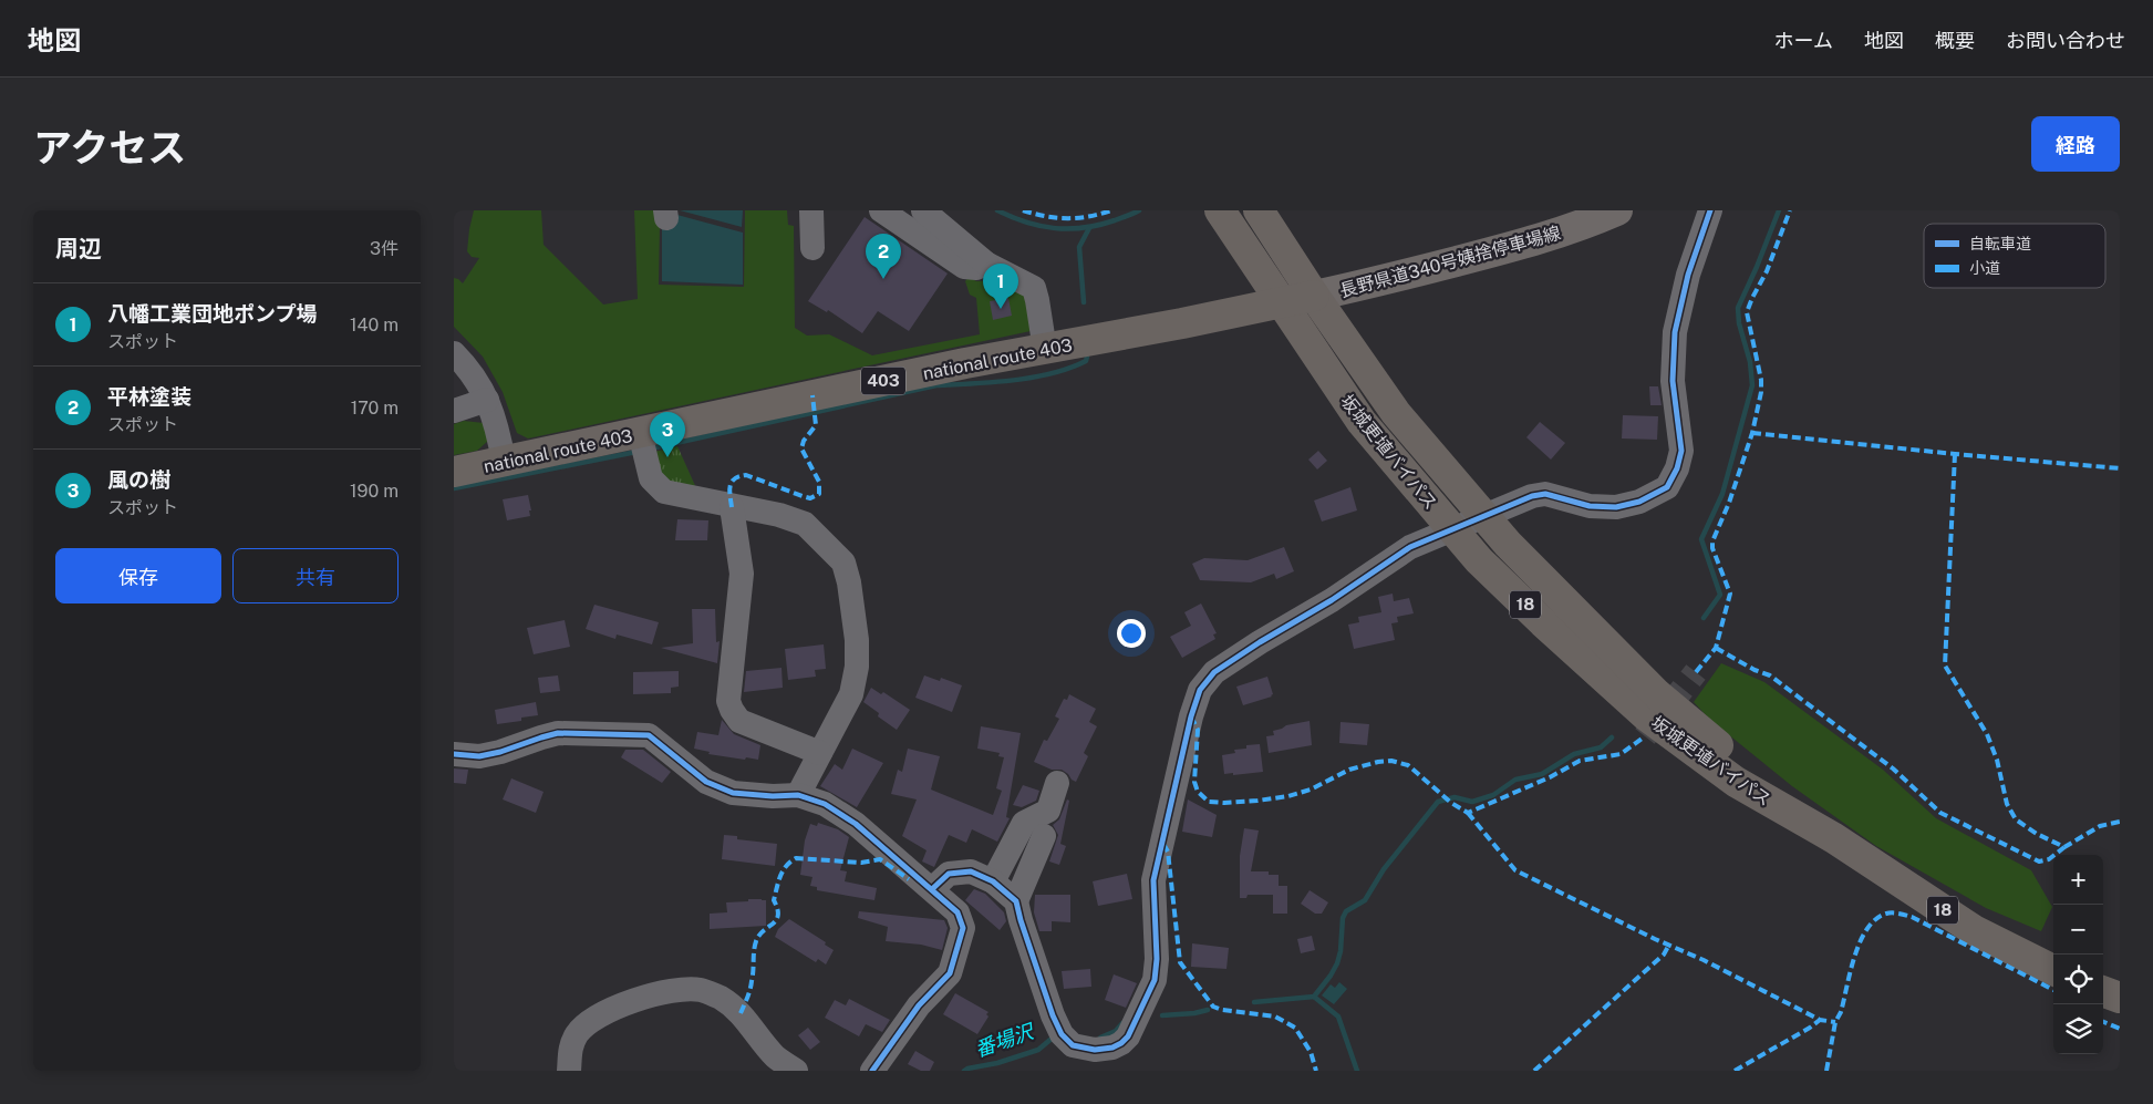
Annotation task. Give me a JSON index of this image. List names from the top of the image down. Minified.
{"streets":{"highway":["national route 403","403","坂城更埴バイパス","18"],"main road":["長野県道340号姨捨停車場線"]},"crossings":[["長野県道340号姨捨停車場線","national route 403"],["長野県道340号姨捨停車場線","坂城更埴バイパス"],["national route 403","坂城更埴バイパス"]],"water":["番場沢"],"legend":["自転車道","小道"],"page":{"header":"地図","nav":["ホーム","地図","概要","お問い合わせ"],"title":"アクセス","buttons":["経路",["保存","共有"]],"heading":["周辺","3件"],"pins":["2","1","3"],"list":[{"mark":"1","name":"八幡工業団地ポンプ場","note":"スポット","value":"140 m"},{"mark":"2","name":"平林塗装","note":"スポット","value":"170 m"},{"mark":"3","name":"風の樹","note":"スポット","value":"190 m"}],"map_buttons":["+","−"]}}
